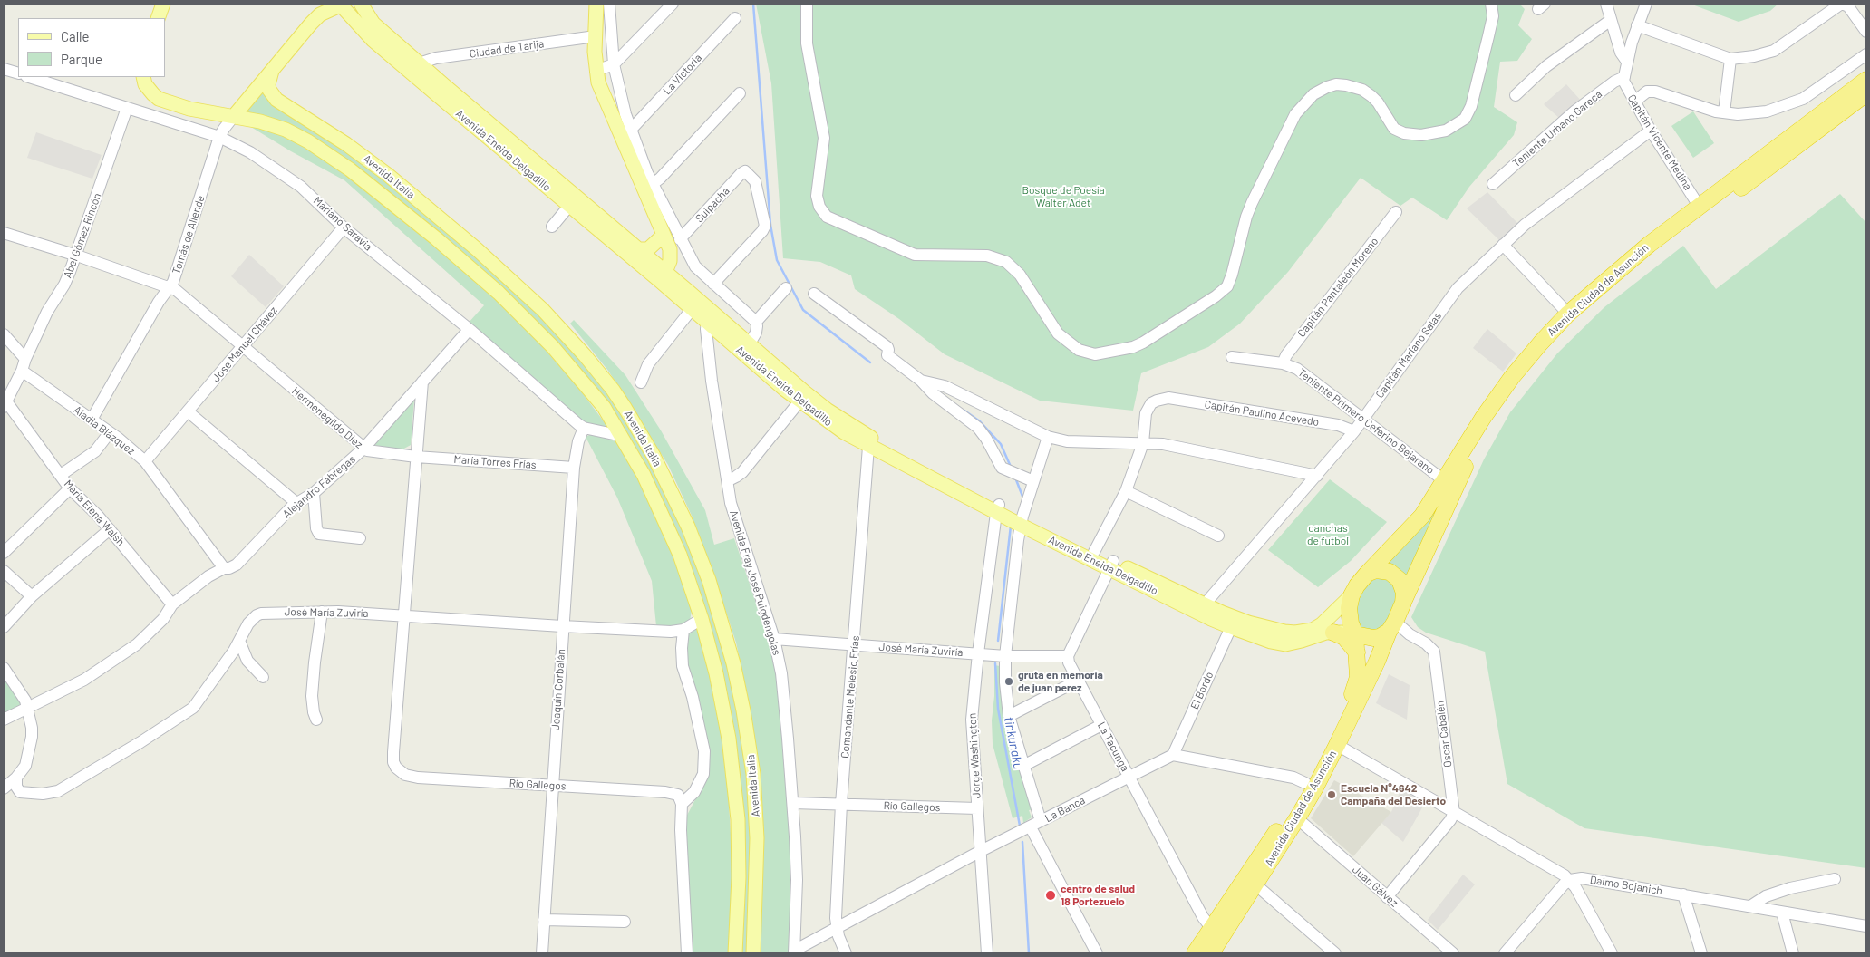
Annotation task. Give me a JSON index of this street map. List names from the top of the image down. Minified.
{"streets":{"highway":["Avenida Ciudad de Asunción"],"main road":["Avenida Eneida Delgadillo","Avenida Italia"],"street":["Ciudad de Tarija","La Victoria","Teniente Urbano Gareca","Capitán Vicente Medina","Suipacha","Mariano Saravia","Tomás de Allende","Abel Gómez Rincón","Capitán Pantaleón Moreno","Jose Manuel Chávez","Capitán Mariano Salas","Capitán Paulino Acevedo","Hermenegildo Diez","Teniente Primero Ceferino Bejarano","Aladia Blázquez","María Torres Frías","Alejandro Fábregas","María Elena Walsh","Avenida Fray José Puigdengolas","José María Zuviría","Joaquín Corbalán","El Bordo","Comandante Melesio Frías","Oscar Cabalén","La Tacunga","Jorge Washington","Río Gallegos","La Banca","Daimo Bojanich","Juan Gálvez"]},"crossings":[["Ciudad de Tarija","Avenida Eneida Delgadillo"],["Teniente Urbano Gareca","Capitán Vicente Medina"],["Capitán Vicente Medina","Avenida Ciudad de Asunción"],["Capitán Vicente Medina","Capitán Mariano Salas"],["Avenida Eneida Delgadillo","Avenida Ciudad de Asunción"],["Avenida Eneida Delgadillo","Capitán Mariano Salas"],["Avenida Eneida Delgadillo","Avenida Fray José Puigdengolas"],["Avenida Eneida Delgadillo","El Bordo"],["Avenida Eneida Delgadillo","Comandante Melesio Frías"],["Avenida Eneida Delgadillo","Oscar Cabalén"],["Avenida Eneida Delgadillo","Jorge Washington"],["Avenida Italia","Mariano Saravia"],["Avenida Italia","Tomás de Allende"],["Avenida Italia","José María Zuviría"],["Mariano Saravia","Tomás de Allende"],["Mariano Saravia","Abel Gómez Rincón"],["Mariano Saravia","Jose Manuel Chávez"],["Mariano Saravia","Alejandro Fábregas"],["Mariano Saravia","Joaquín Corbalán"],["Tomás de Allende","Hermenegildo Diez"],["Tomás de Allende","Aladia Blázquez"],["Abel Gómez Rincón","Hermenegildo Diez"],["Abel Gómez Rincón","Aladia Blázquez"],["Abel Gómez Rincón","María Elena Walsh"],["Capitán Pantaleón Moreno","Teniente Primero Ceferino Bejarano"],["Avenida Ciudad de Asunción","Teniente Primero Ceferino Bejarano"],["Avenida Ciudad de Asunción","Oscar Cabalén"],["Avenida Ciudad de Asunción","La Tacunga"],["Avenida Ciudad de Asunción","Juan Gálvez"],["Jose Manuel Chávez","Hermenegildo Diez"],["Jose Manuel Chávez","Aladia Blázquez"],["Capitán Mariano Salas","Capitán Paulino Acevedo"],["Capitán Mariano Salas","Teniente Primero Ceferino Bejarano"],["Hermenegildo Diez","María Torres Frías"],["Hermenegildo Diez","Alejandro Fábregas"],["Aladia Blázquez","Alejandro Fábregas"],["María Torres Frías","Joaquín Corbalán"],["Alejandro Fábregas","María Elena Walsh"],["Avenida Fray José Puigdengolas","José María Zuviría"],["Avenida Fray José Puigdengolas","Río Gallegos"],["Avenida Fray José Puigdengolas","La Banca"],["José María Zuviría","Joaquín Corbalán"],["José María Zuviría","Comandante Melesio Frías"],["José María Zuviría","La Tacunga"],["José María Zuviría","Jorge Washington"],["José María Zuviría","Río Gallegos"],["Joaquín Corbalán","Río Gallegos"],["El Bordo","La Banca"],["Comandante Melesio Frías","Río Gallegos"],["Comandante Melesio Frías","La Banca"],["La Tacunga","La Banca"],["Jorge Washington","Río Gallegos"],["Jorge Washington","La Banca"]],"water":["tinkunaku"],"parks":["Bosque de Poesía Walter Adet","canchas de futbol"],"places":["gruta en memoria de juan perez","Escuela N°4642 Campaña del Desierto","centro de salud 18 Portezuelo"],"legend":["Calle","Parque"]}
